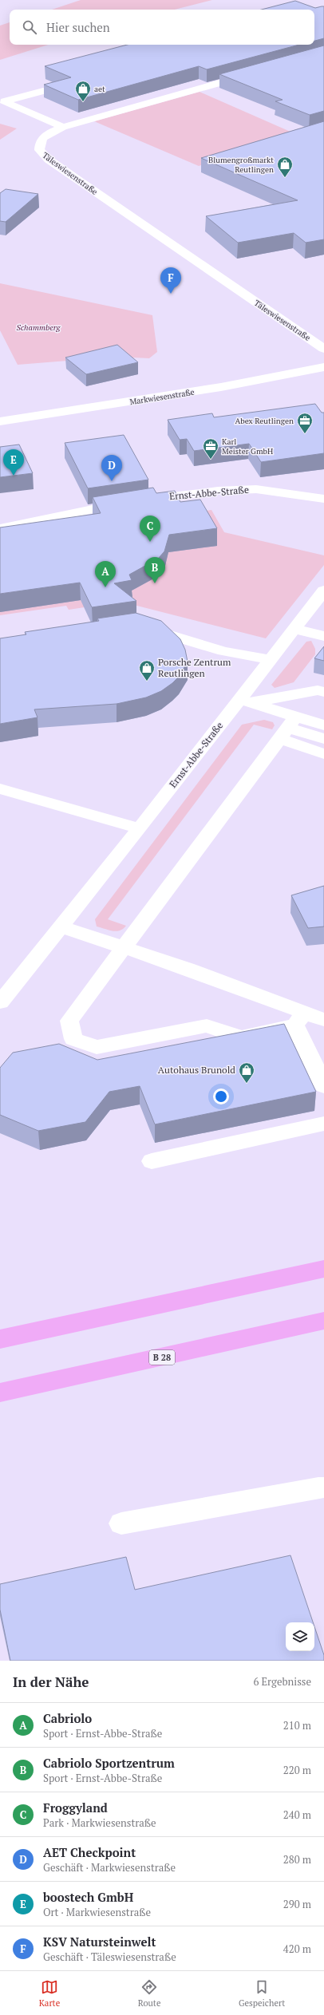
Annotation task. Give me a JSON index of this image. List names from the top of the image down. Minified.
{"streets":{"highway":["B 28"],"street":["Täleswiesenstraße","Markwiesenstraße","Ernst-Abbe-Straße"]},"parks":["Schammberg"],"places":{"shop":["aet","Blumengroßmarkt Reutlingen","Porsche Zentrum Reutlingen","Autohaus Brunold"],"office":["Abex Reutlingen","Karl Meister GmbH"]},"page":{"search":"Hier suchen","pins":["F","E","D","C","B","A"],"heading":["In der Nähe","6 Ergebnisse"],"list":[{"mark":"A","name":"Cabriolo","note":"Sport · Ernst-Abbe-Straße","value":"210 m"},{"mark":"B","name":"Cabriolo Sportzentrum","note":"Sport · Ernst-Abbe-Straße","value":"220 m"},{"mark":"C","name":"Froggyland","note":"Park · Markwiesenstraße","value":"240 m"},{"mark":"D","name":"AET Checkpoint","note":"Geschäft · Markwiesenstraße","value":"280 m"},{"mark":"E","name":"boostech GmbH","note":"Ort · Markwiesenstraße","value":"290 m"},{"mark":"F","name":"KSV Natursteinwelt","note":"Geschäft · Täleswiesenstraße","value":"420 m"}],"nav":["Karte","Route","Gespeichert"]}}
